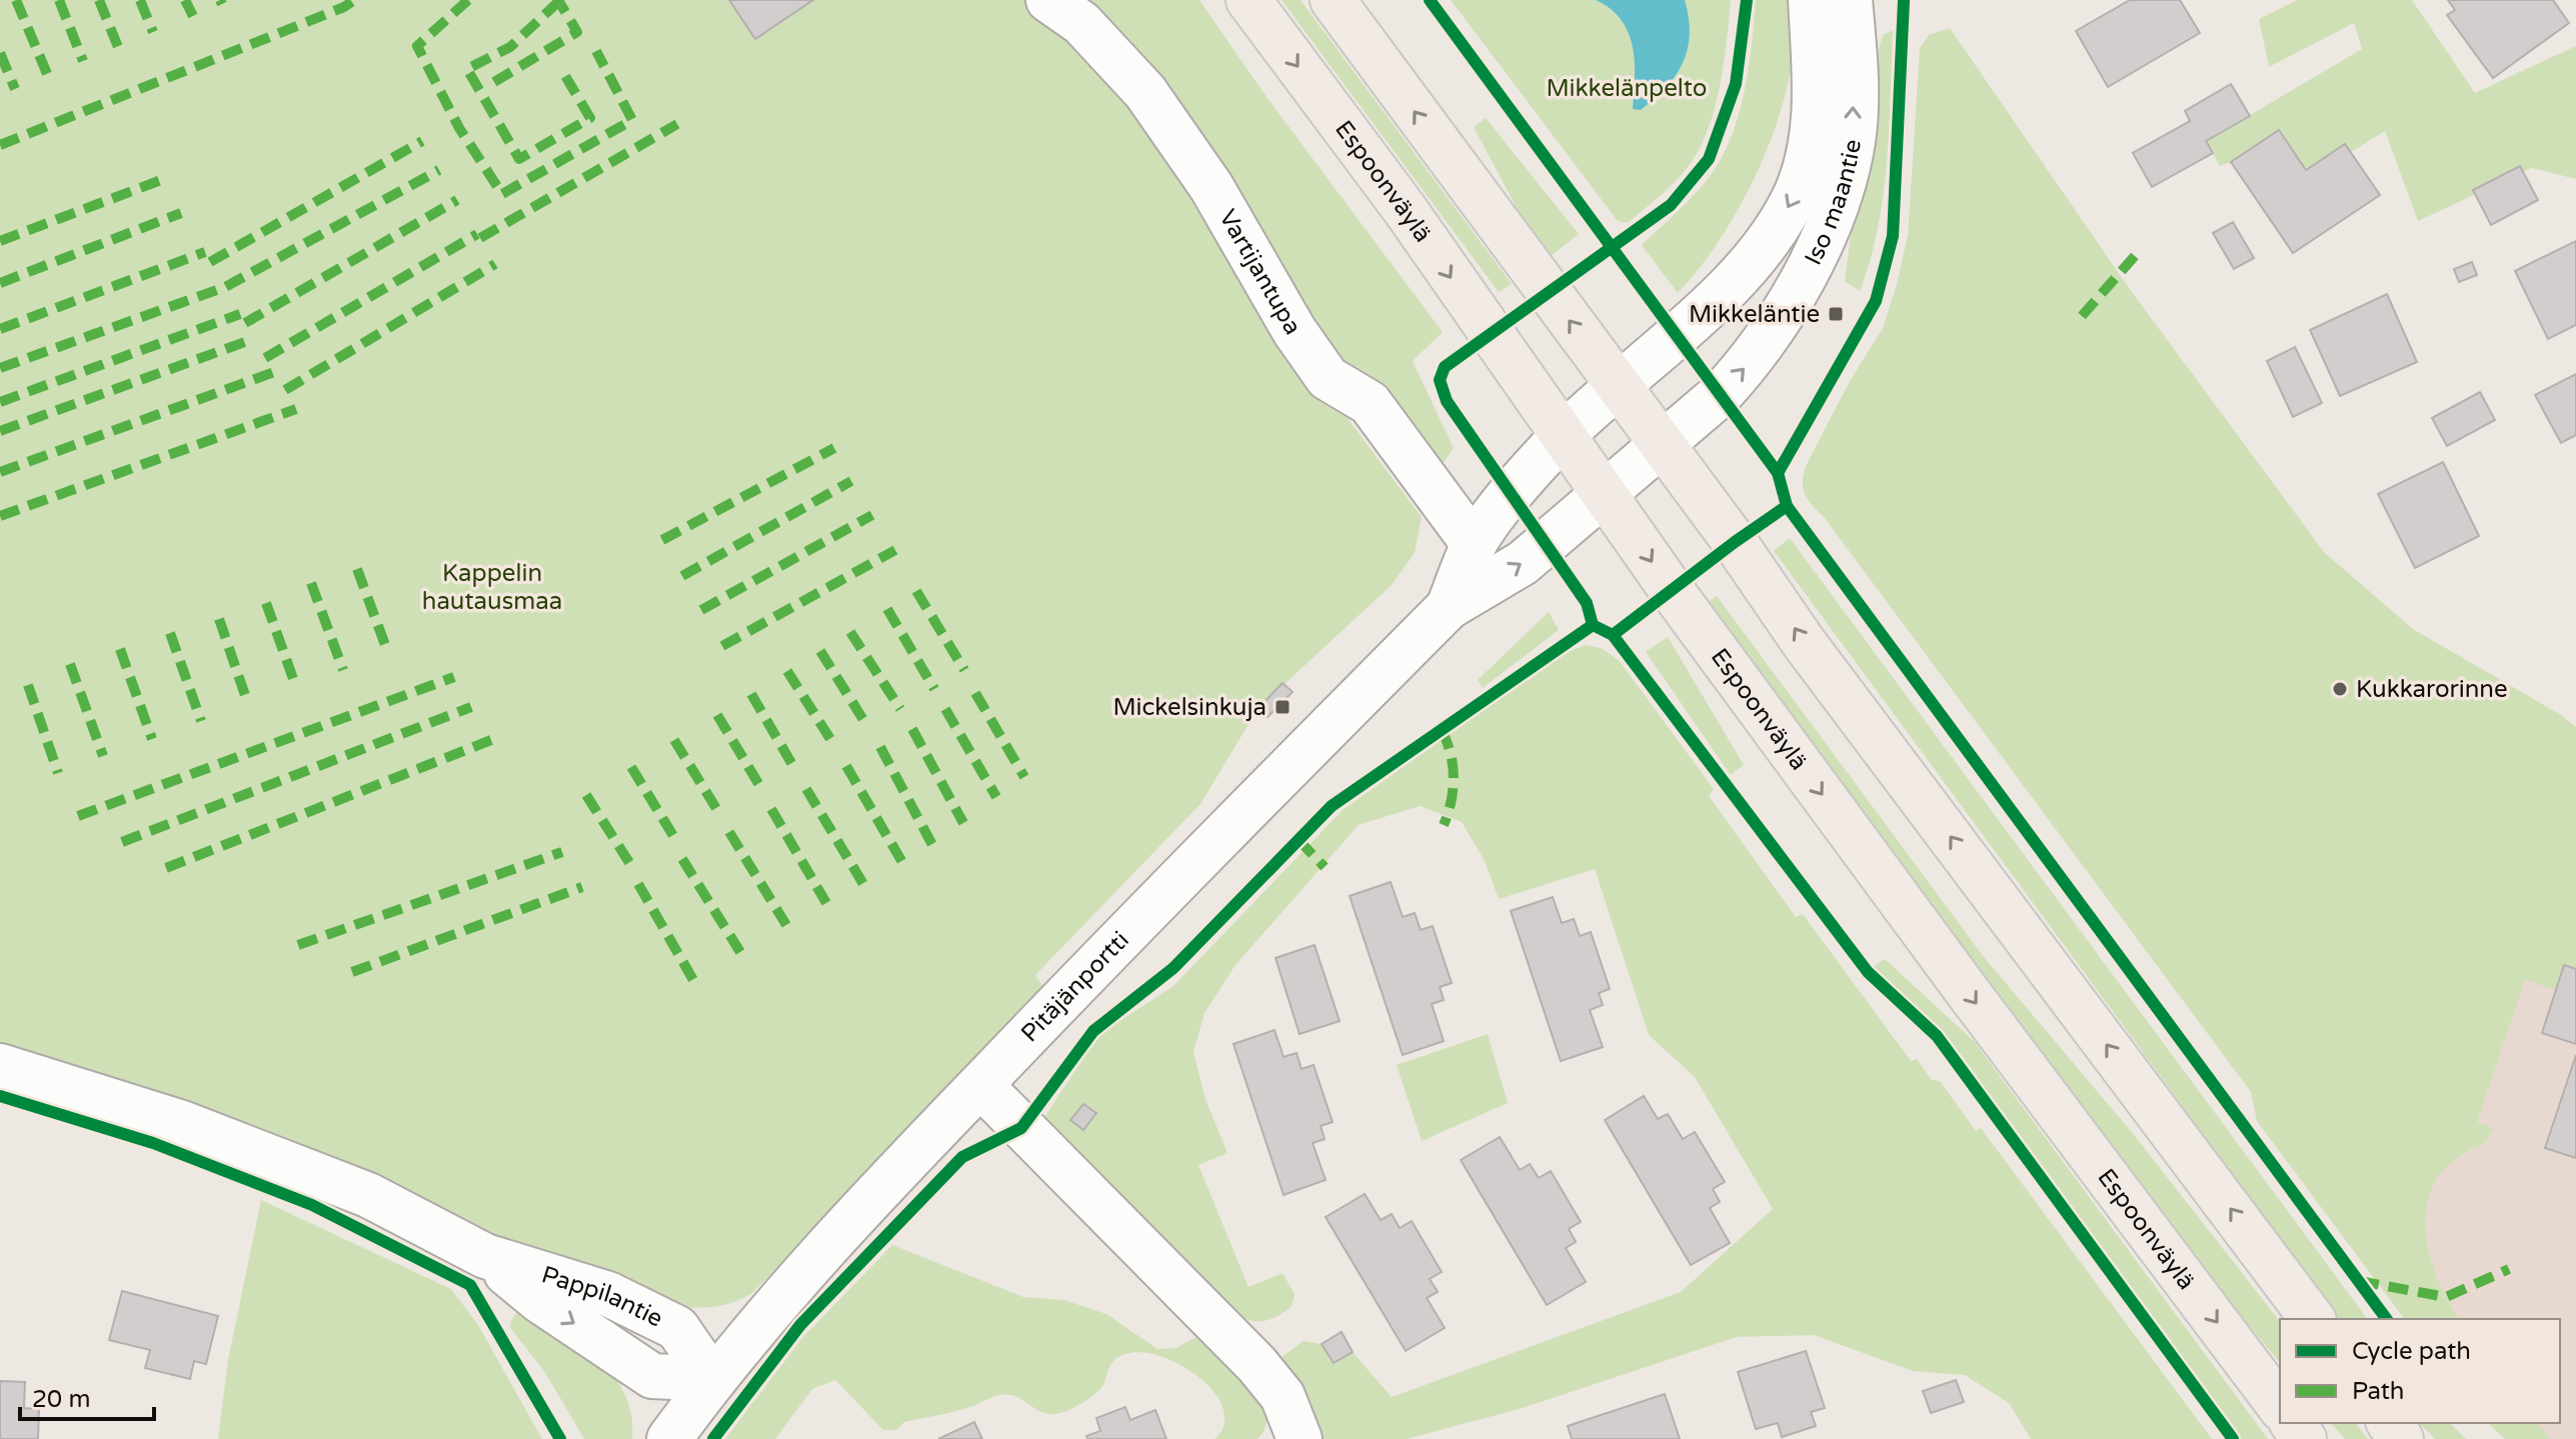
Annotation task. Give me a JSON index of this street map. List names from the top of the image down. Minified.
{"streets":{"main road":["Espoonväylä"],"street":["Iso maantie","Vartijantupa","Pitäjänportti","Pappilantie"]},"crossings":[["Espoonväylä","Iso maantie"],["Espoonväylä","Pitäjänportti"],["Iso maantie","Pitäjänportti"],["Vartijantupa","Pitäjänportti"],["Pitäjänportti","Pappilantie"]],"parks":["Mikkelänpelto","Kappelin hautausmaa"],"places":{"transit":["Mikkeläntie","Mickelsinkuja"],"other":["Kukkarorinne"]},"legend":["Cycle path","Path"],"scale_bar":"20 m"}
